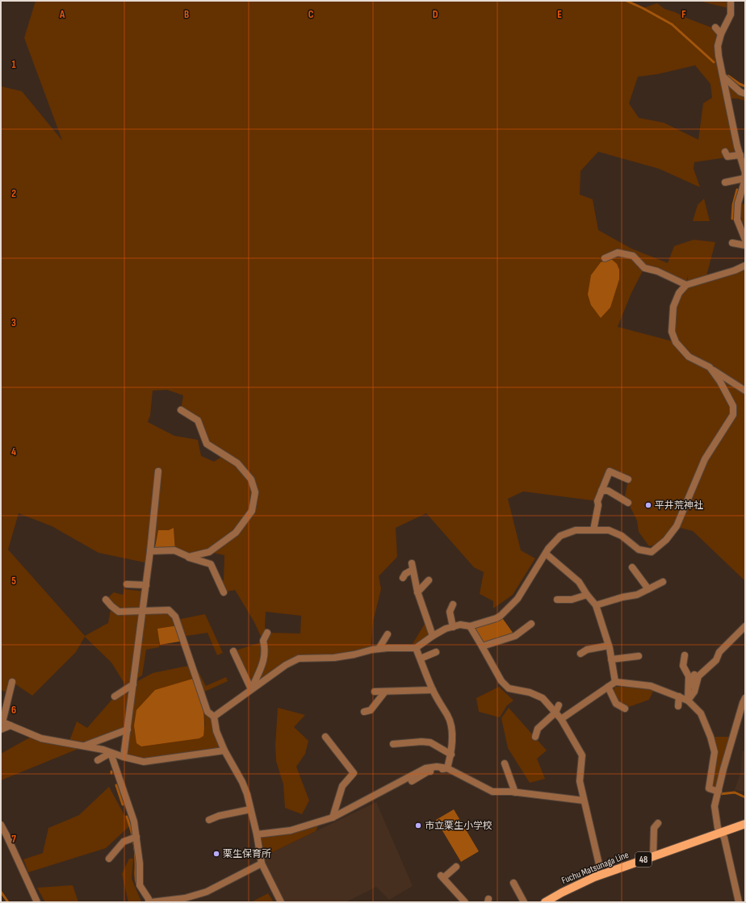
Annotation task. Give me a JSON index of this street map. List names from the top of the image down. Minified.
{"streets":{"main road":["48","Fuchu Matsunaga Line"]},"places":["平井荒神社","市立栗生小学校","栗生保育所"],"grid":{"columns":["A","B","C","D","E","F"],"rows":["1","2","3","4","5","6","7"]}}
